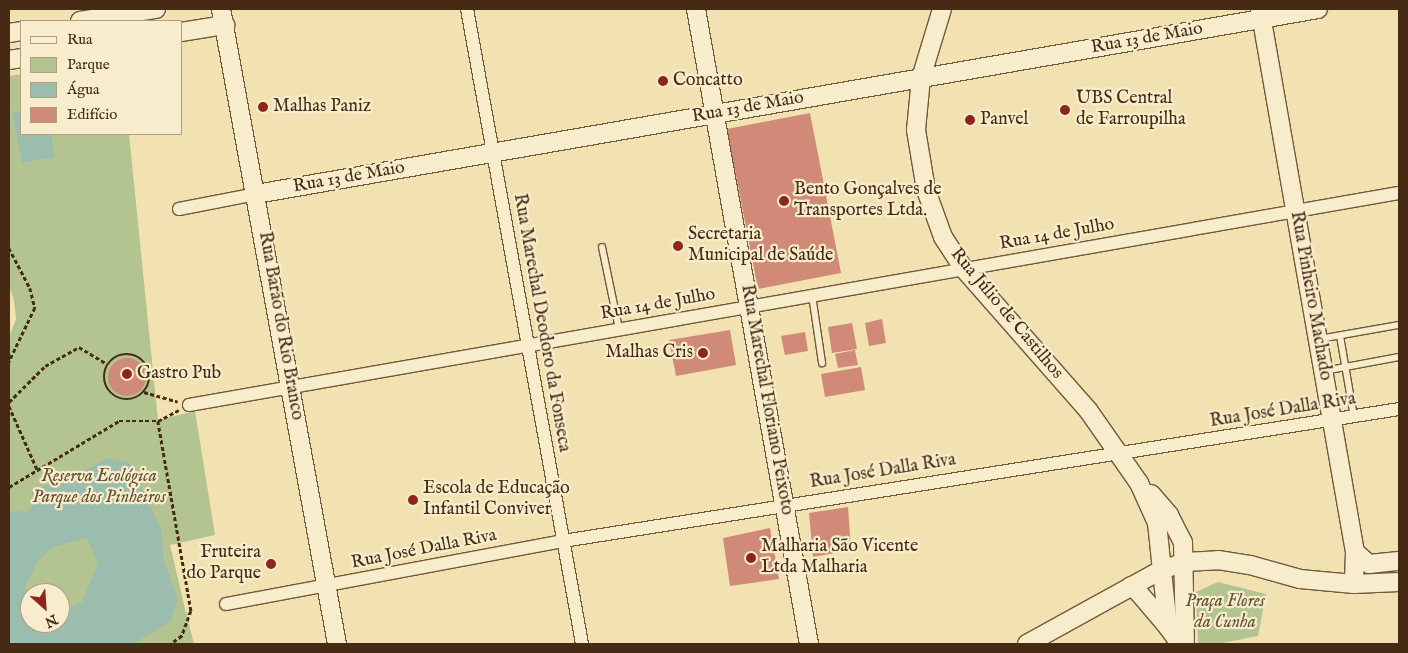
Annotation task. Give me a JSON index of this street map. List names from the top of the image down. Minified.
{"streets":{"main road":["Rua 13 de Maio","Rua Pinheiro Machado","Rua Júlio de Castilhos","Rua Barão do Rio Branco","Rua Marechal Floriano Peixoto"],"street":["Rua 14 de Julho","Rua Marechal Deodoro da Fonseca","Rua José Dalla Riva"]},"crossings":[["Rua 13 de Maio","Rua Pinheiro Machado"],["Rua 13 de Maio","Rua Júlio de Castilhos"],["Rua 13 de Maio","Rua Marechal Deodoro da Fonseca"],["Rua 13 de Maio","Rua Barão do Rio Branco"],["Rua 13 de Maio","Rua Marechal Floriano Peixoto"],["Rua 14 de Julho","Rua Pinheiro Machado"],["Rua 14 de Julho","Rua Júlio de Castilhos"],["Rua 14 de Julho","Rua Marechal Deodoro da Fonseca"],["Rua 14 de Julho","Rua Barão do Rio Branco"],["Rua 14 de Julho","Rua Marechal Floriano Peixoto"],["Rua Pinheiro Machado","Rua José Dalla Riva"],["Rua Júlio de Castilhos","Rua José Dalla Riva"],["Rua Marechal Deodoro da Fonseca","Rua José Dalla Riva"],["Rua Barão do Rio Branco","Rua José Dalla Riva"],["Rua Marechal Floriano Peixoto","Rua José Dalla Riva"]],"parks":["Reserva Ecológica Parque dos Pinheiros","Praça Flores da Cunha"],"places":["Concatto","Malhas Paniz","UBS Central de Farroupilha","Panvel","Bento Gonçalves de Transportes Ltda.","Secretaria Municipal de Saúde","Malhas Cris","Gastro Pub","Escola de Educação Infantil Conviver","Malharia São Vicente Ltda Malharia","Fruteira do Parque"],"legend":["Rua","Parque","Água","Edifício"],"north":"bottom right"}
